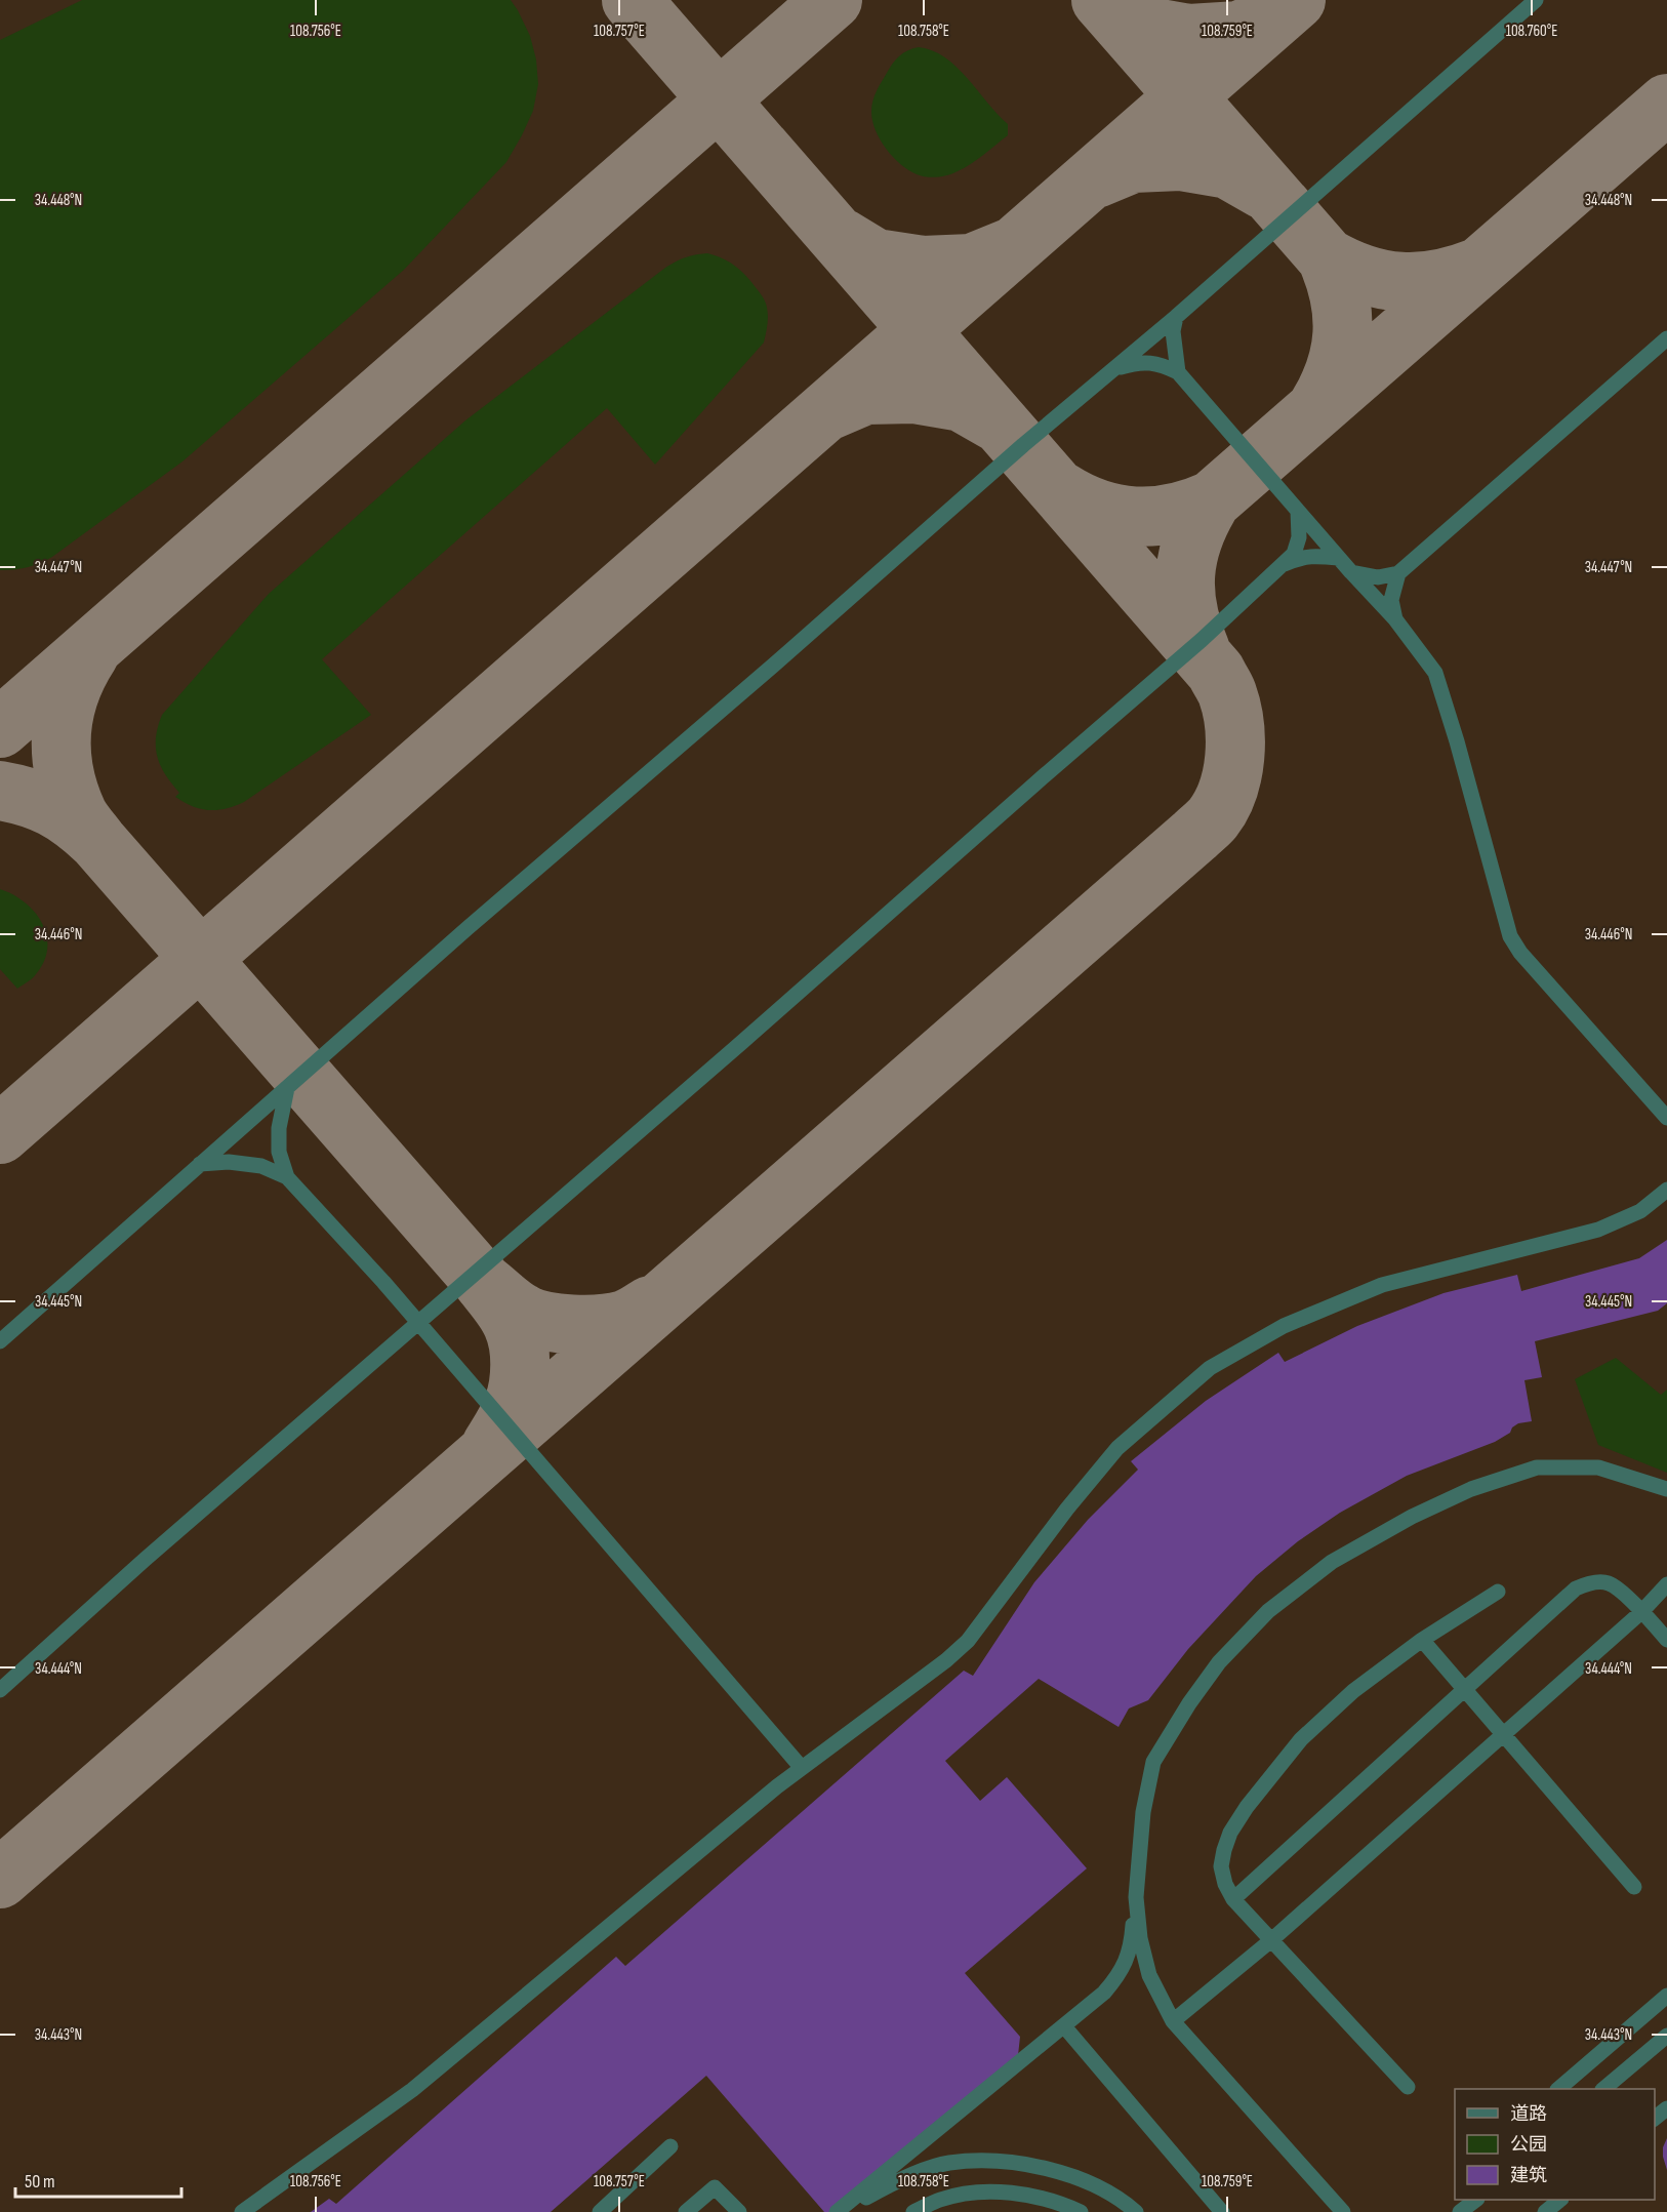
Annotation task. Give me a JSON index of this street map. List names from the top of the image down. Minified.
{"legend":["道路","公园","建筑"],"scale_bar":"50 m","coordinates":["108.756°E","108.757°E","108.758°E","108.759°E","108.760°E","34.448°N","34.447°N","34.446°N","34.445°N","34.444°N","34.443°N"]}
